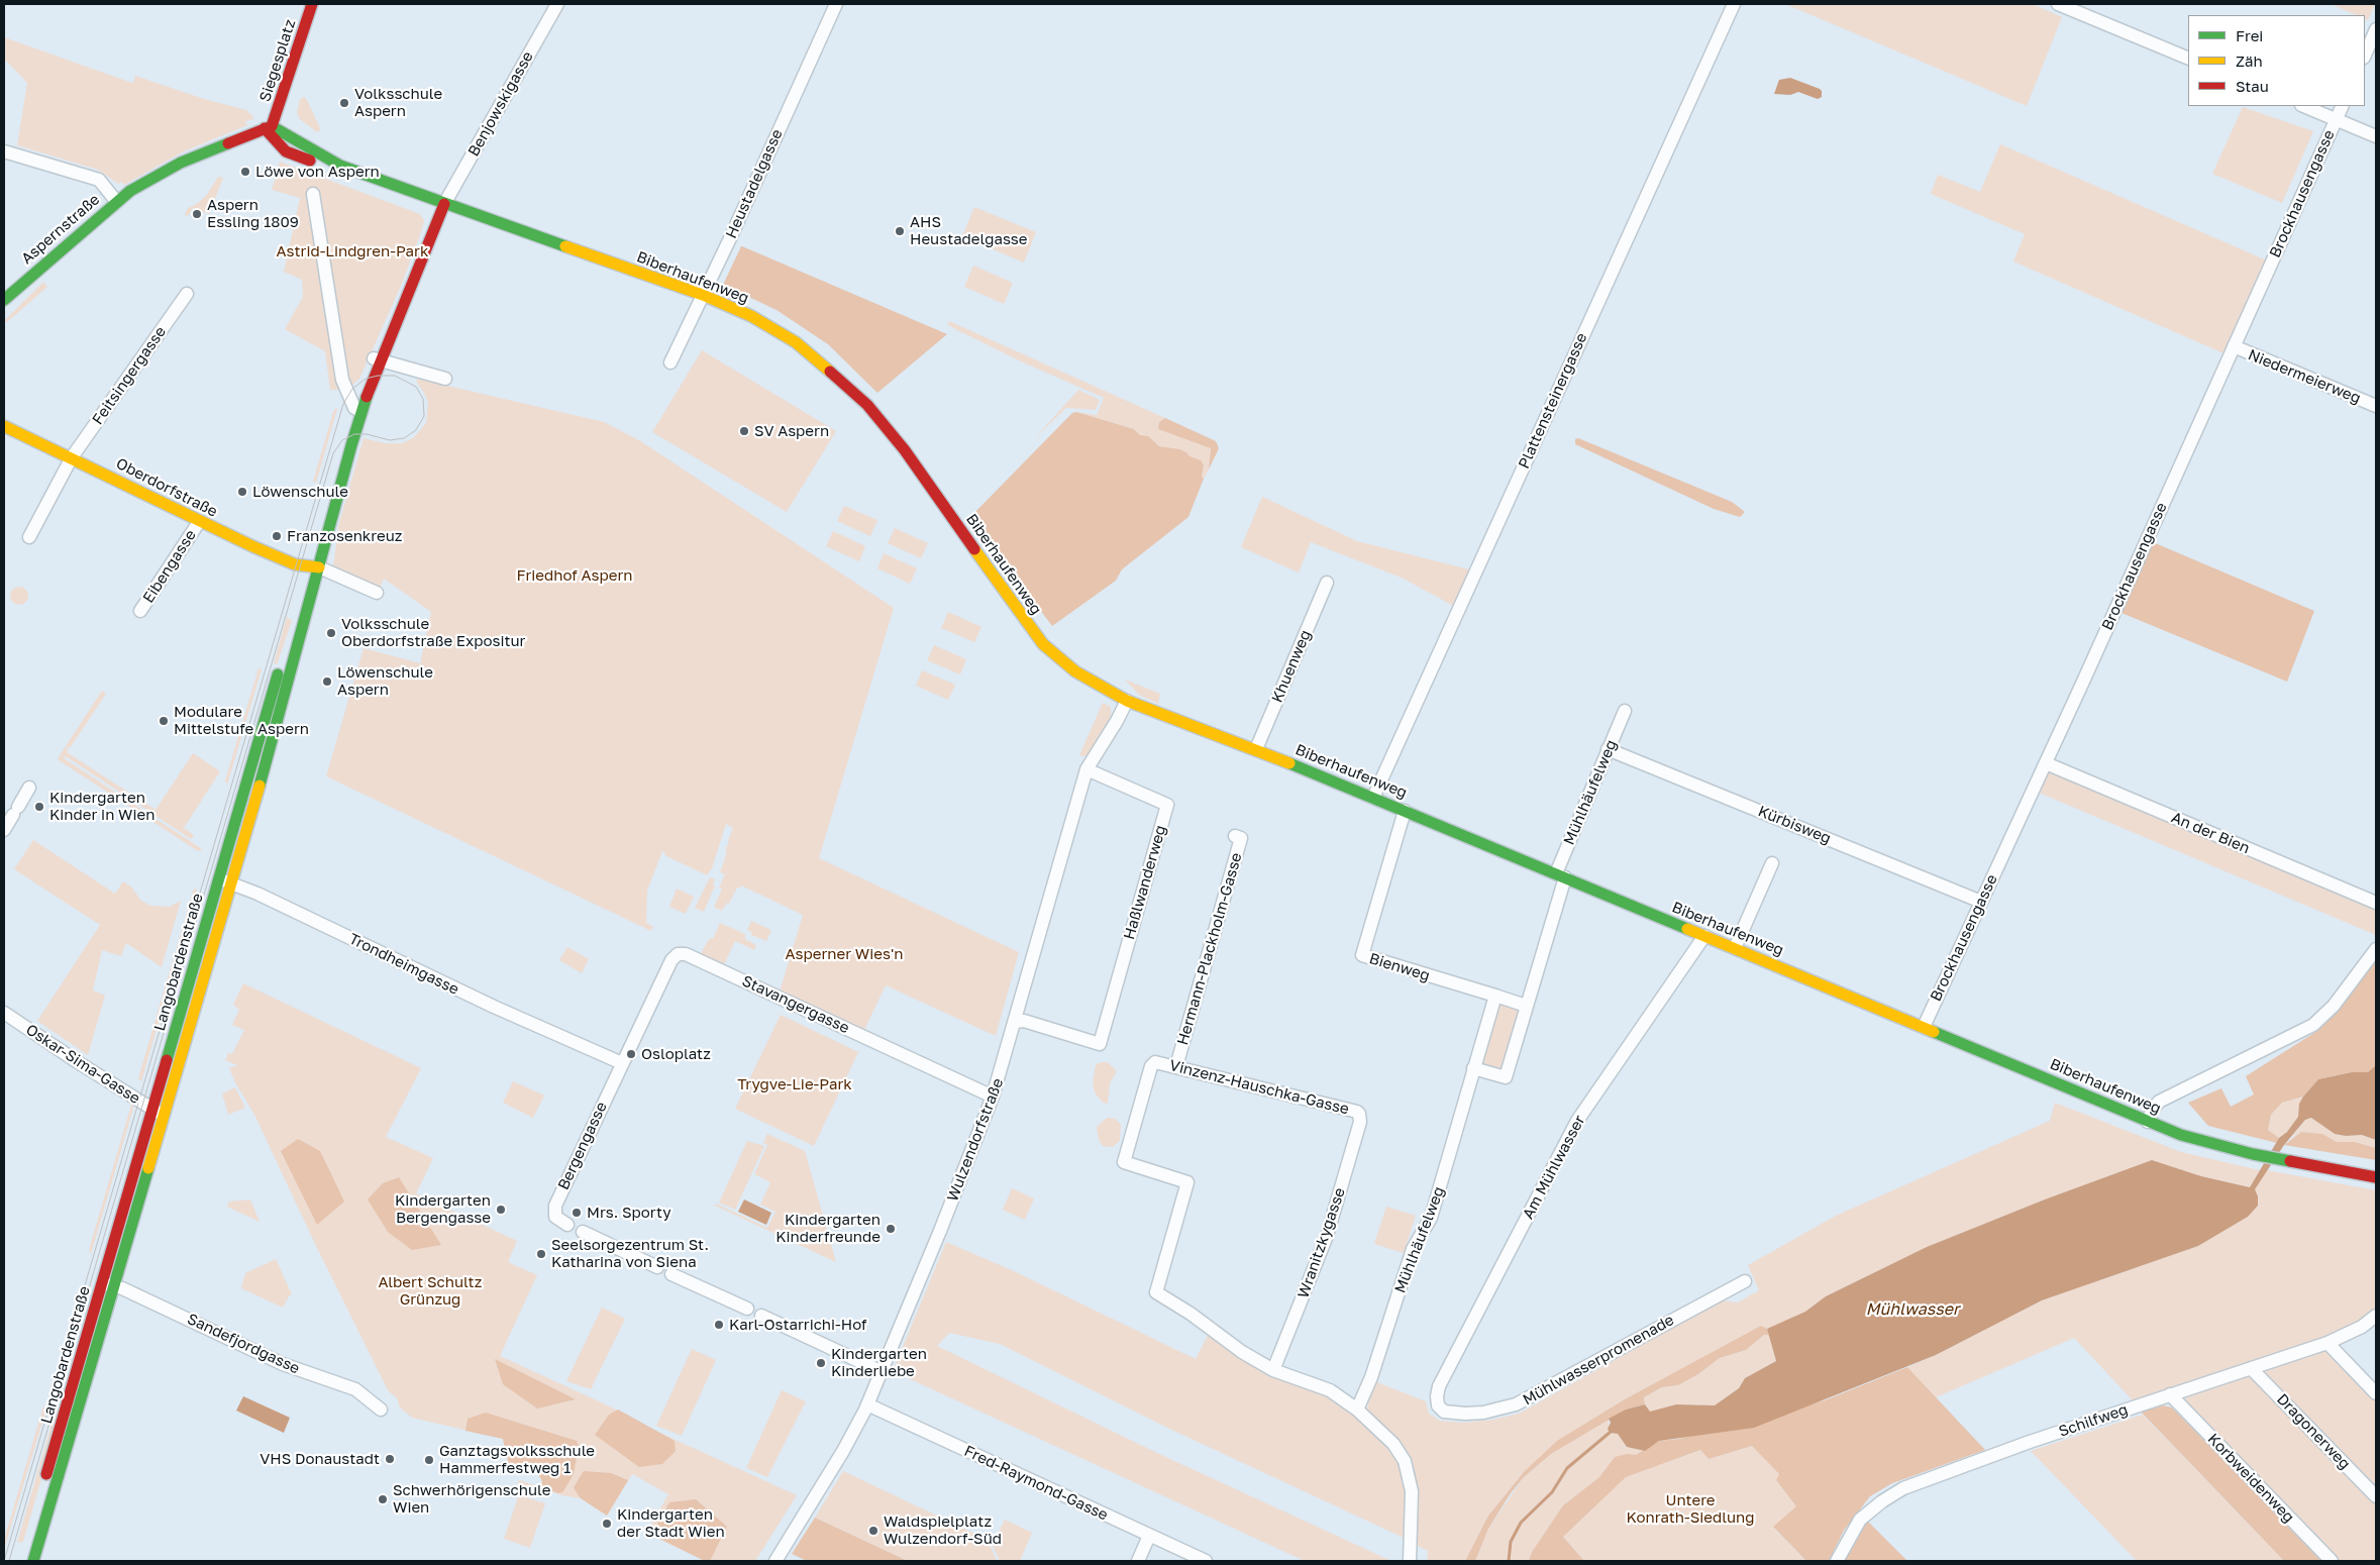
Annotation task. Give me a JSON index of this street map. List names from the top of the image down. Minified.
{"streets":{"main road":["Siegesplatz","Aspernstraße","Biberhaufenweg","Oberdorfstraße","Langobardenstraße"],"street":["Benjowskigasse","Heustadelgasse","Brockhausengasse","Feitsingergasse","Niedermeierweg","Plattensteinergasse","Eibengasse","Khuenweg","Mühlhäufelweg","Kürbisweg","An der Bien","Haßlwanderweg","Hermann-Plackholm-Gasse","Trondheimgasse","Bienweg","Stavangergasse","Oskar-Sima-Gasse","Vinzenz-Hauschka-Gasse","Wulzendorfstraße","Bergengasse","Am Mühlwasser","Wranitzkygasse","Sandefjordgasse","Mühlwasserpromenade","Schilfweg","Dragonerweg","Korbweidenweg","Fred-Raymond-Gasse"]},"crossings":[["Siegesplatz","Aspernstraße"],["Siegesplatz","Biberhaufenweg"],["Benjowskigasse","Biberhaufenweg"],["Heustadelgasse","Biberhaufenweg"],["Brockhausengasse","Biberhaufenweg"],["Brockhausengasse","Niedermeierweg"],["Brockhausengasse","Kürbisweg"],["Brockhausengasse","An der Bien"],["Aspernstraße","Biberhaufenweg"],["Biberhaufenweg","Plattensteinergasse"],["Biberhaufenweg","Khuenweg"],["Biberhaufenweg","Mühlhäufelweg"],["Biberhaufenweg","Bienweg"],["Biberhaufenweg","Wulzendorfstraße"],["Biberhaufenweg","Am Mühlwasser"],["Feitsingergasse","Oberdorfstraße"],["Oberdorfstraße","Eibengasse"],["Oberdorfstraße","Langobardenstraße"],["Mühlhäufelweg","Kürbisweg"],["Mühlhäufelweg","Bienweg"],["Haßlwanderweg","Wulzendorfstraße"],["Hermann-Plackholm-Gasse","Vinzenz-Hauschka-Gasse"],["Langobardenstraße","Trondheimgasse"],["Langobardenstraße","Oskar-Sima-Gasse"],["Langobardenstraße","Sandefjordgasse"],["Trondheimgasse","Stavangergasse"],["Trondheimgasse","Bergengasse"],["Stavangergasse","Wulzendorfstraße"],["Stavangergasse","Bergengasse"],["Vinzenz-Hauschka-Gasse","Wranitzkygasse"],["Wulzendorfstraße","Fred-Raymond-Gasse"],["Am Mühlwasser","Mühlwasserpromenade"],["Schilfweg","Dragonerweg"],["Schilfweg","Korbweidenweg"]],"water":["Mühlwasser"],"parks":["Astrid-Lindgren-Park","Friedhof Aspern","Asperner Wies'n","Trygve-Lie-Park","Albert Schultz Grünzug","Untere Konrath-Siedlung"],"places":["Volksschule Aspern","Löwe von Aspern","Aspern Essling 1809","AHS Heustadelgasse","SV Aspern","Löwenschule","Franzosenkreuz","Volksschule Oberdorfstraße Expositur","Löwenschule Aspern","Modulare Mittelstufe Aspern","Kindergarten Kinder in Wien","Osloplatz","Kindergarten Bergengasse","Mrs. Sporty","Kindergarten Kinderfreunde","Seelsorgezentrum St. Katharina von Siena","Karl-Ostarrichi-Hof","Kindergarten Kinderliebe","VHS Donaustadt","Ganztagsvolksschule Hammerfestweg 1","Schwerhörigenschule Wien","Kindergarten der Stadt Wien","Waldspielplatz Wulzendorf-Süd"],"legend":["Frei","Zäh","Stau"]}
